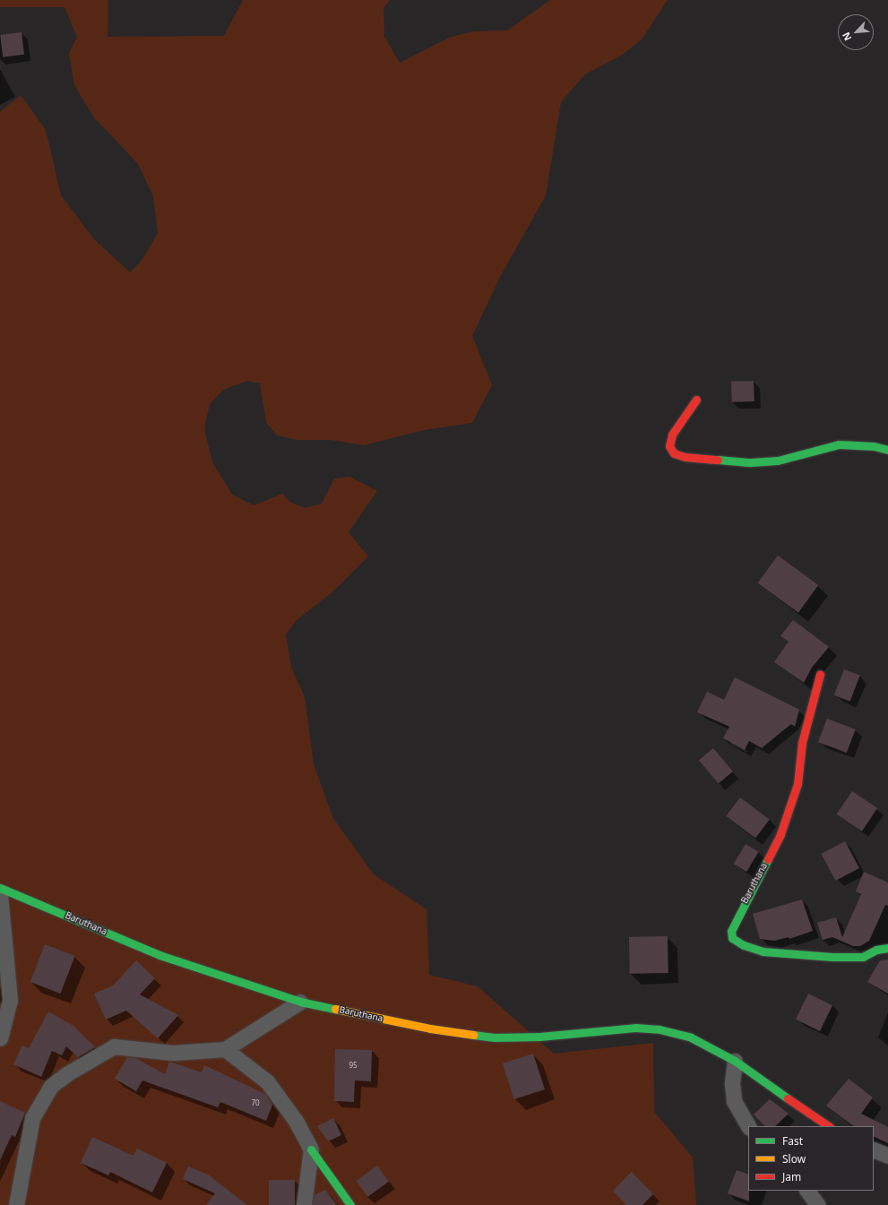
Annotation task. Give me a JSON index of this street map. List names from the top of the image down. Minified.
{"streets":{"street":["Baruthana"]},"house_numbers":["95","70"],"legend":["Fast","Slow","Jam"],"north":"bottom left"}
